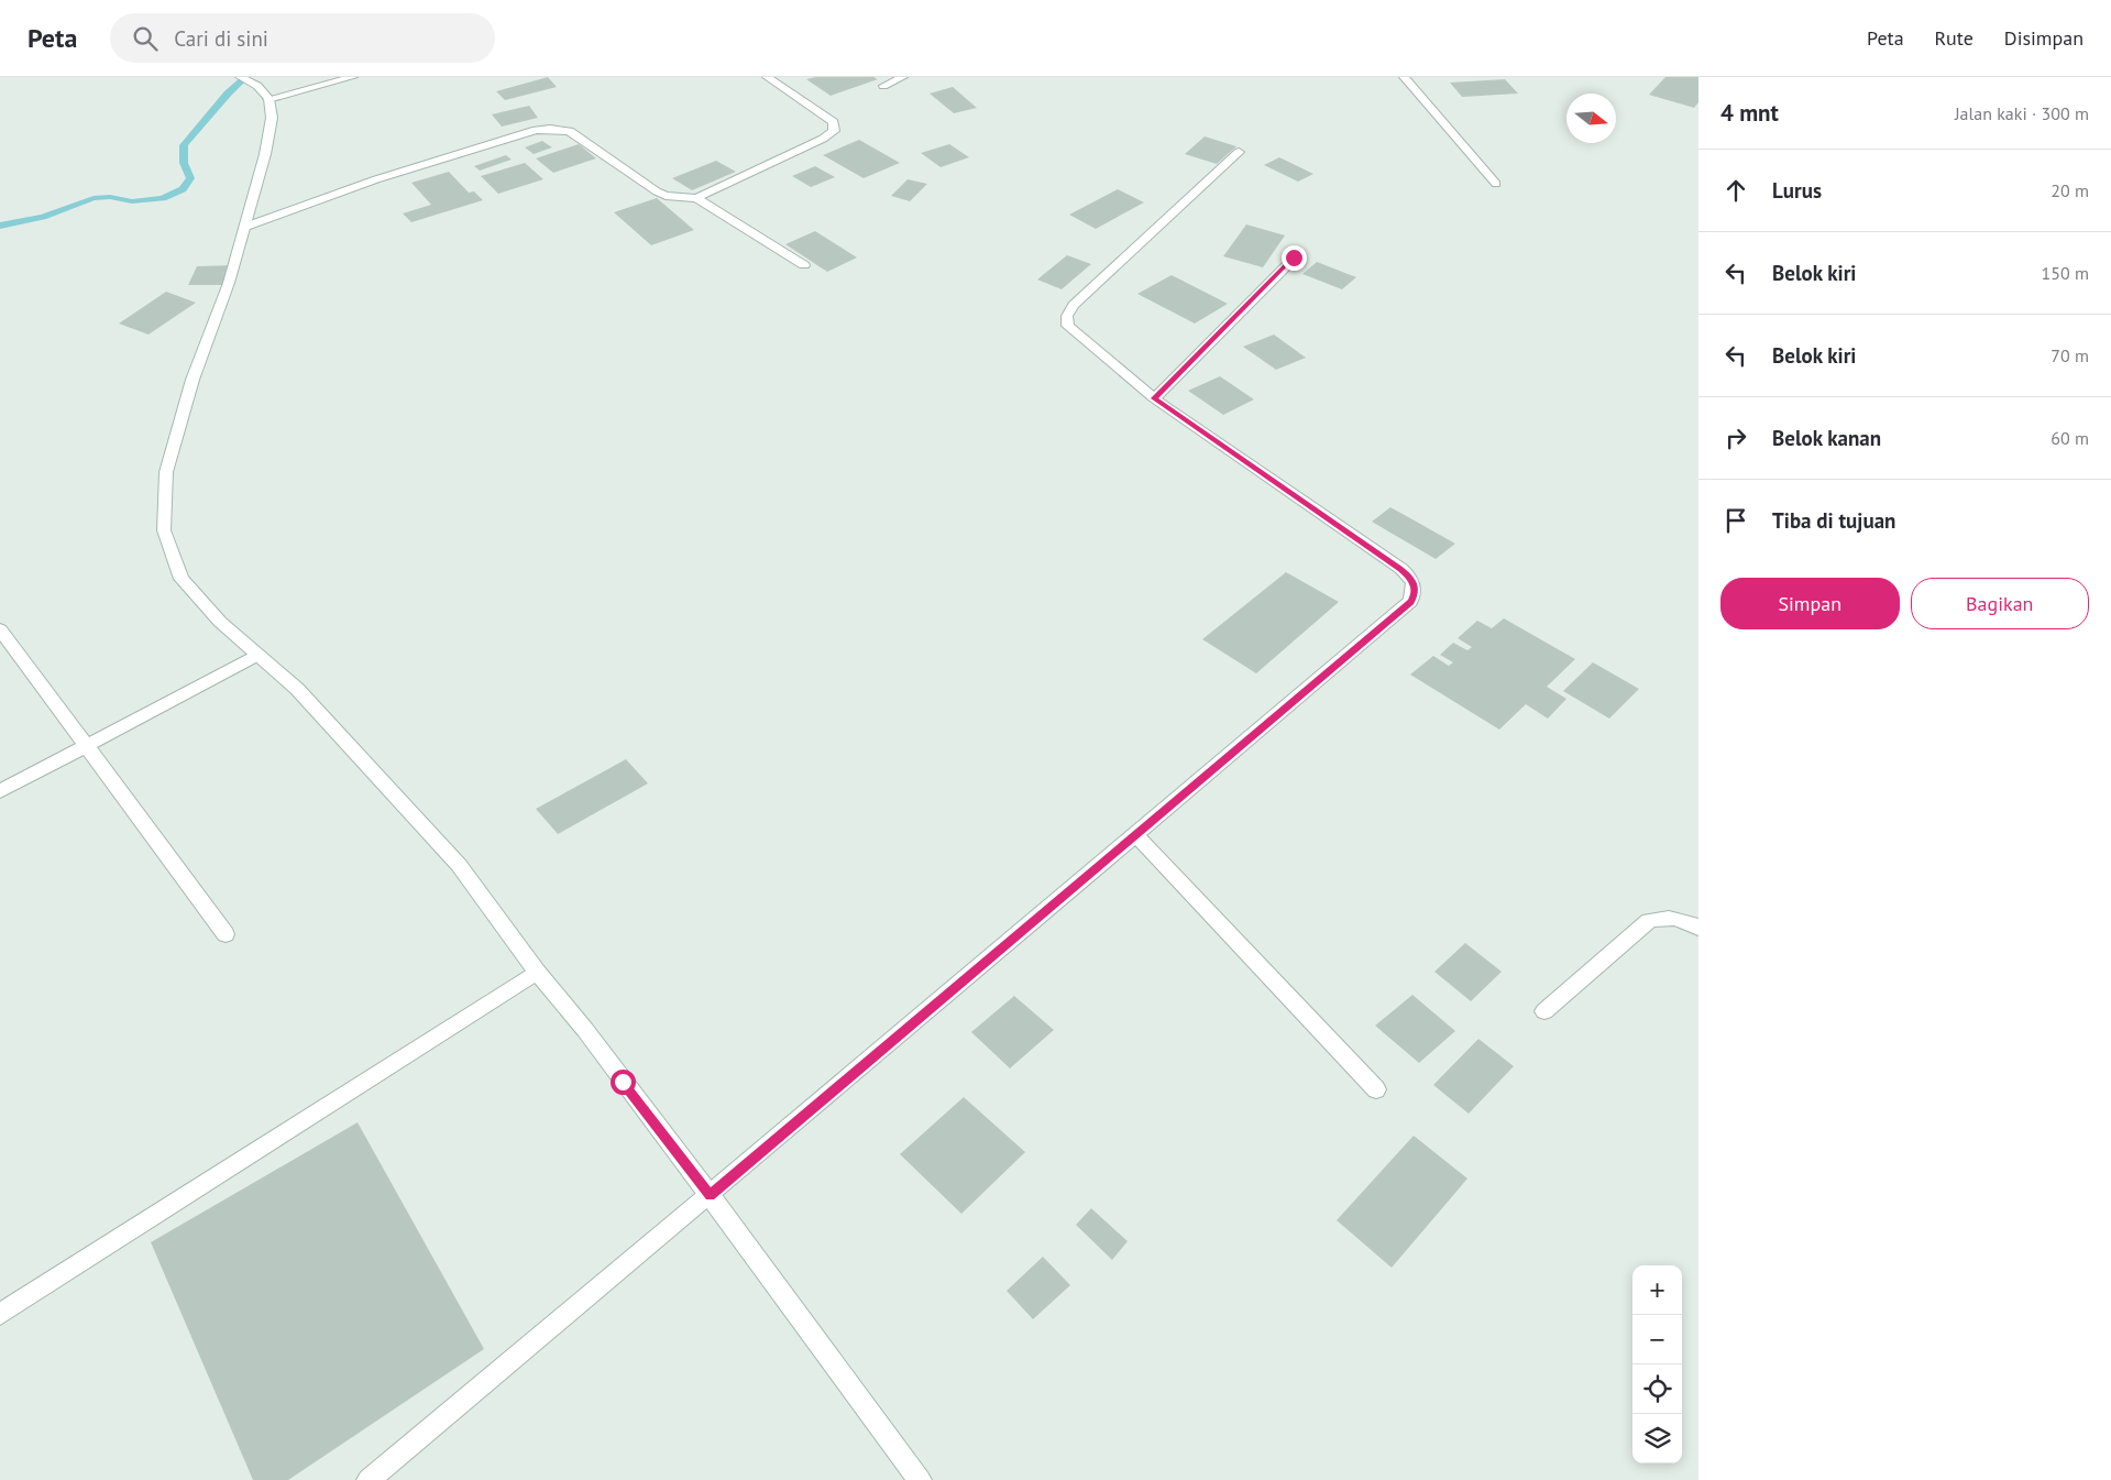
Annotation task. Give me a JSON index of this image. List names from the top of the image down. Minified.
{"north":"right","page":{"header":"Peta","search":"Cari di sini","nav":["Peta","Rute","Disimpan"],"heading":["4 mnt","Jalan kaki · 300 m"],"list":[["Lurus","20 m"],["Belok kiri","150 m"],["Belok kiri","70 m"],["Belok kanan","60 m"],"Tiba di tujuan"],"buttons":["Simpan","Bagikan"],"map_buttons":["+","−"]}}
